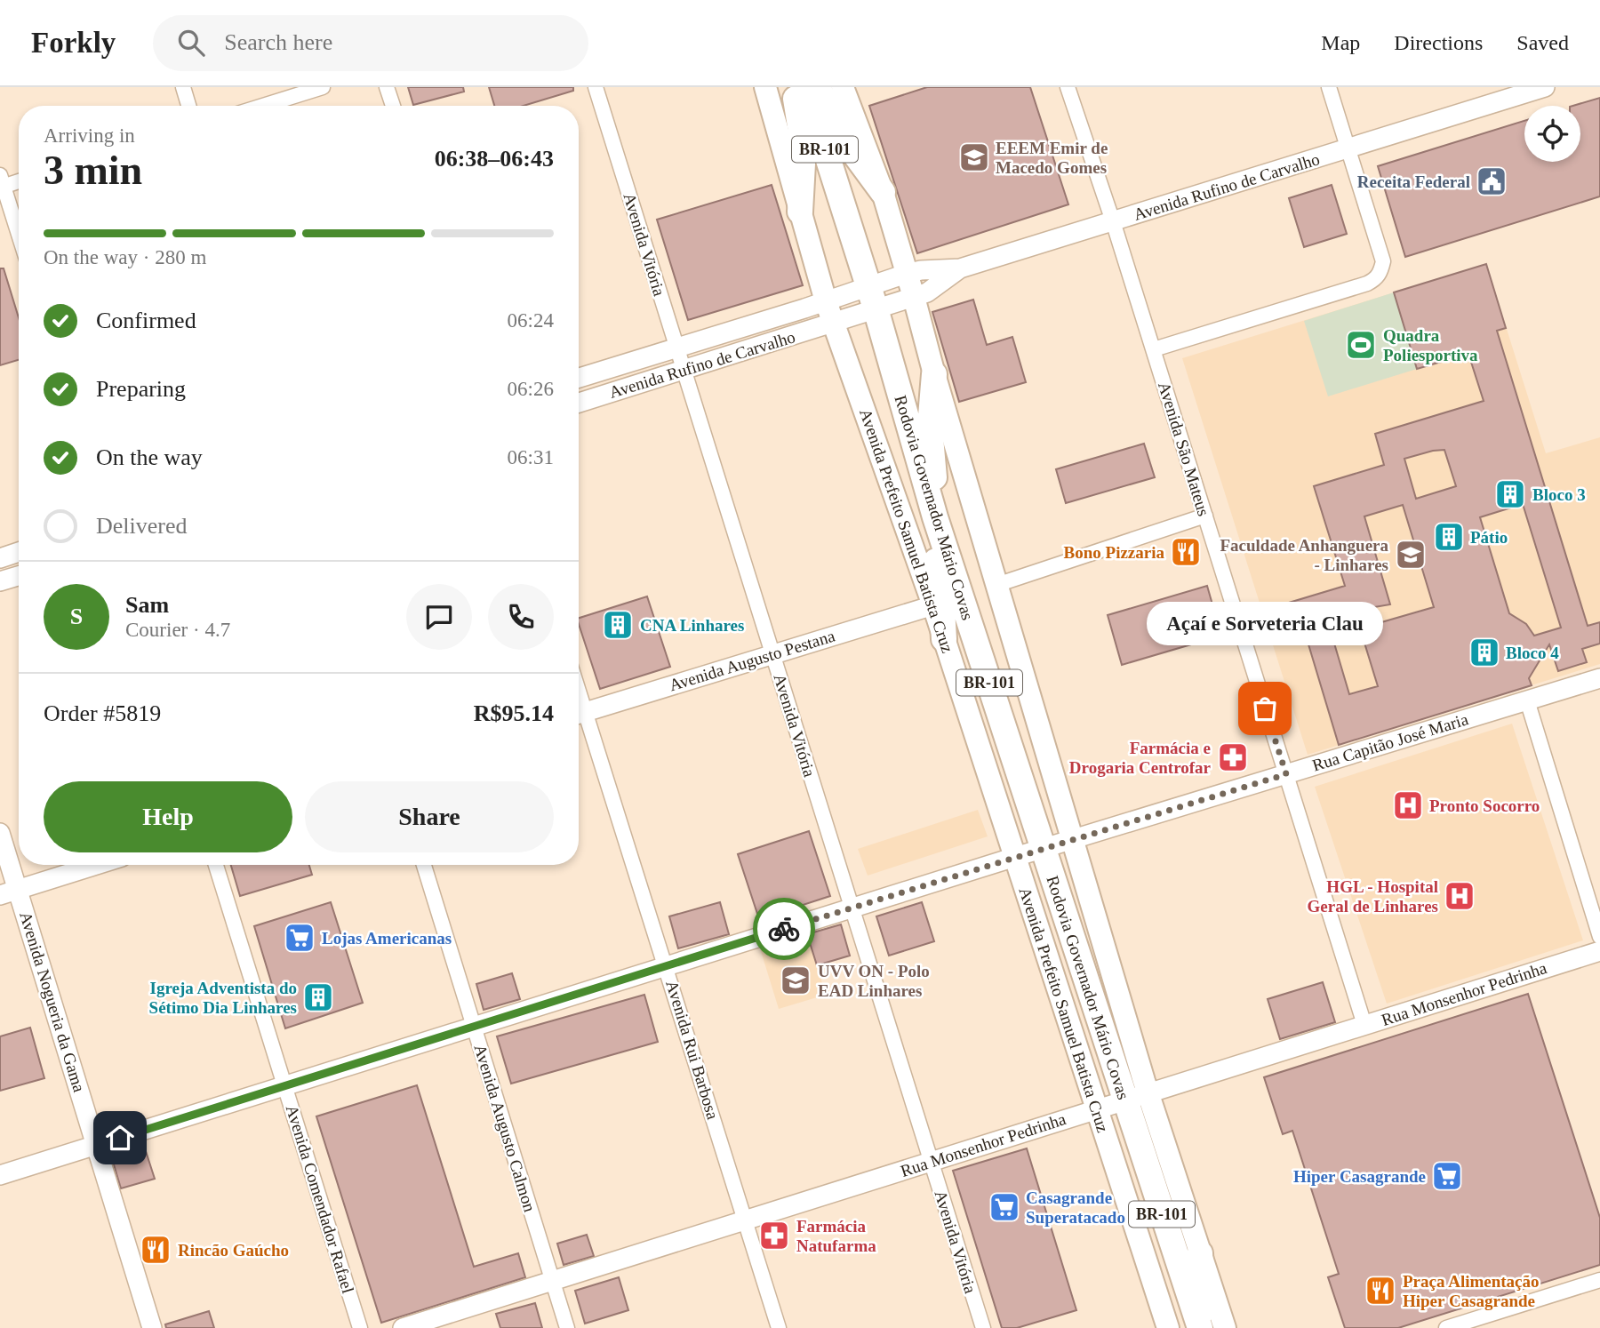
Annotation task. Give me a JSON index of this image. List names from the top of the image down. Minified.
{"streets":{"highway":["BR-101","Rodovia Governador Mário Covas"],"main road":["Avenida Rufino de Carvalho","Avenida Prefeito Samuel Batista Cruz","Avenida Augusto Pestana","Rua Capitão José Maria","Rua Monsenhor Pedrinha","Avenida Nogueria da Gama"],"street":["Avenida Vitória","Avenida São Mateus","Avenida Rui Barbosa","Avenida Augusto Calmon","Avenida Comendador Rafael"]},"crossings":[["BR-101","Avenida Rufino de Carvalho"],["BR-101","Rodovia Governador Mário Covas"],["Avenida Rufino de Carvalho","Avenida Vitória"],["Avenida Rufino de Carvalho","Avenida São Mateus"],["Avenida Rufino de Carvalho","Rodovia Governador Mário Covas"],["Avenida Rufino de Carvalho","Avenida Prefeito Samuel Batista Cruz"],["Avenida Vitória","Avenida Augusto Pestana"],["Avenida Vitória","Rua Monsenhor Pedrinha"],["Avenida São Mateus","Rua Capitão José Maria"],["Avenida São Mateus","Rua Monsenhor Pedrinha"],["Rodovia Governador Mário Covas","Rua Capitão José Maria"],["Rodovia Governador Mário Covas","Rua Monsenhor Pedrinha"],["Avenida Prefeito Samuel Batista Cruz","Avenida Augusto Pestana"],["Avenida Prefeito Samuel Batista Cruz","Rua Capitão José Maria"],["Avenida Prefeito Samuel Batista Cruz","Rua Monsenhor Pedrinha"],["Avenida Augusto Pestana","Avenida Rui Barbosa"],["Rua Monsenhor Pedrinha","Avenida Rui Barbosa"],["Rua Monsenhor Pedrinha","Avenida Augusto Calmon"]],"places":{"school or university":["EEEM Emir de Macedo Gomes","Faculdade Anhanguera - Linhares","UVV ON - Polo EAD Linhares"],"public building":["Receita Federal"],"sports":["Quadra Poliesportiva"],"building":["Bloco 3","Pátio","CNA Linhares","Bloco 4","Igreja Adventista do Sétimo Dia Linhares"],"restaurant":["Bono Pizzaria","Rincão Gaúcho","Praça Alimentação Hiper Casagrande"],"other":["Açaí e Sorveteria Clau"],"pharmacy":["Farmácia e Drogaria Centrofar","Farmácia Natufarma"],"hospital":["Pronto Socorro","HGL - Hospital Geral de Linhares"],"supermarket":["Lojas Americanas","Hiper Casagrande","Casagrande Superatacado"]},"page":{"header":"Forkly","search":"Search here","nav":["Map","Directions","Saved"],"heading":["3 min","Arriving in","06:38–06:43"],"panel":["Sam","Courier · 4.7","Order #5819","R$95.14"],"bar":"On the way · 280 m","list":[["Confirmed","06:24"],["Preparing","06:26"],["On the way","06:31"],"Delivered"],"round":"S","bubble":"Açaí e Sorveteria Clau","buttons":["Help","Share"]}}
